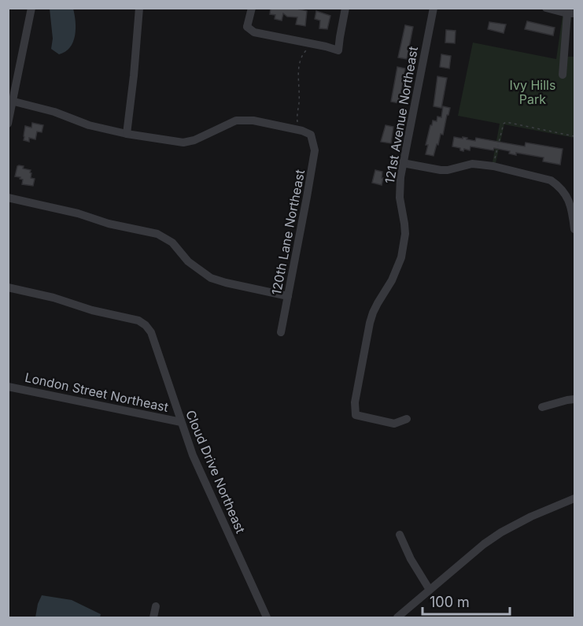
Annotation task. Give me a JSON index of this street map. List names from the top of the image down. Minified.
{"streets":{"street":["121st Avenue Northeast","120th Lane Northeast","London Street Northeast","Cloud Drive Northeast"]},"crossings":[["London Street Northeast","Cloud Drive Northeast"]],"parks":["Ivy Hills Park"],"scale_bar":"100 m"}
